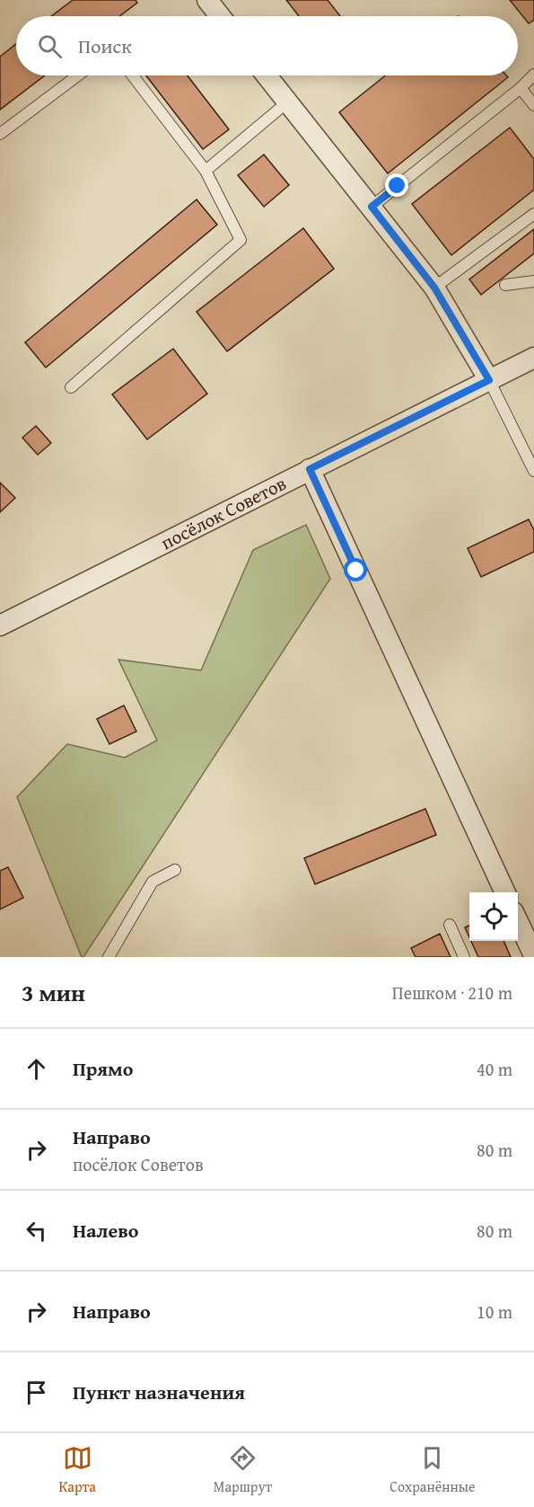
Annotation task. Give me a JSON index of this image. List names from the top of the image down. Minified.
{"streets":{"street":["посёлок Советов"]},"page":{"search":"Поиск","heading":["3 мин","Пешком · 210 m"],"list":[["Прямо","40 m"],["Направо","посёлок Советов","80 m"],["Налево","80 m"],["Направо","10 m"],"Пункт назначения"],"nav":["Карта","Маршрут","Сохранённые"]}}
